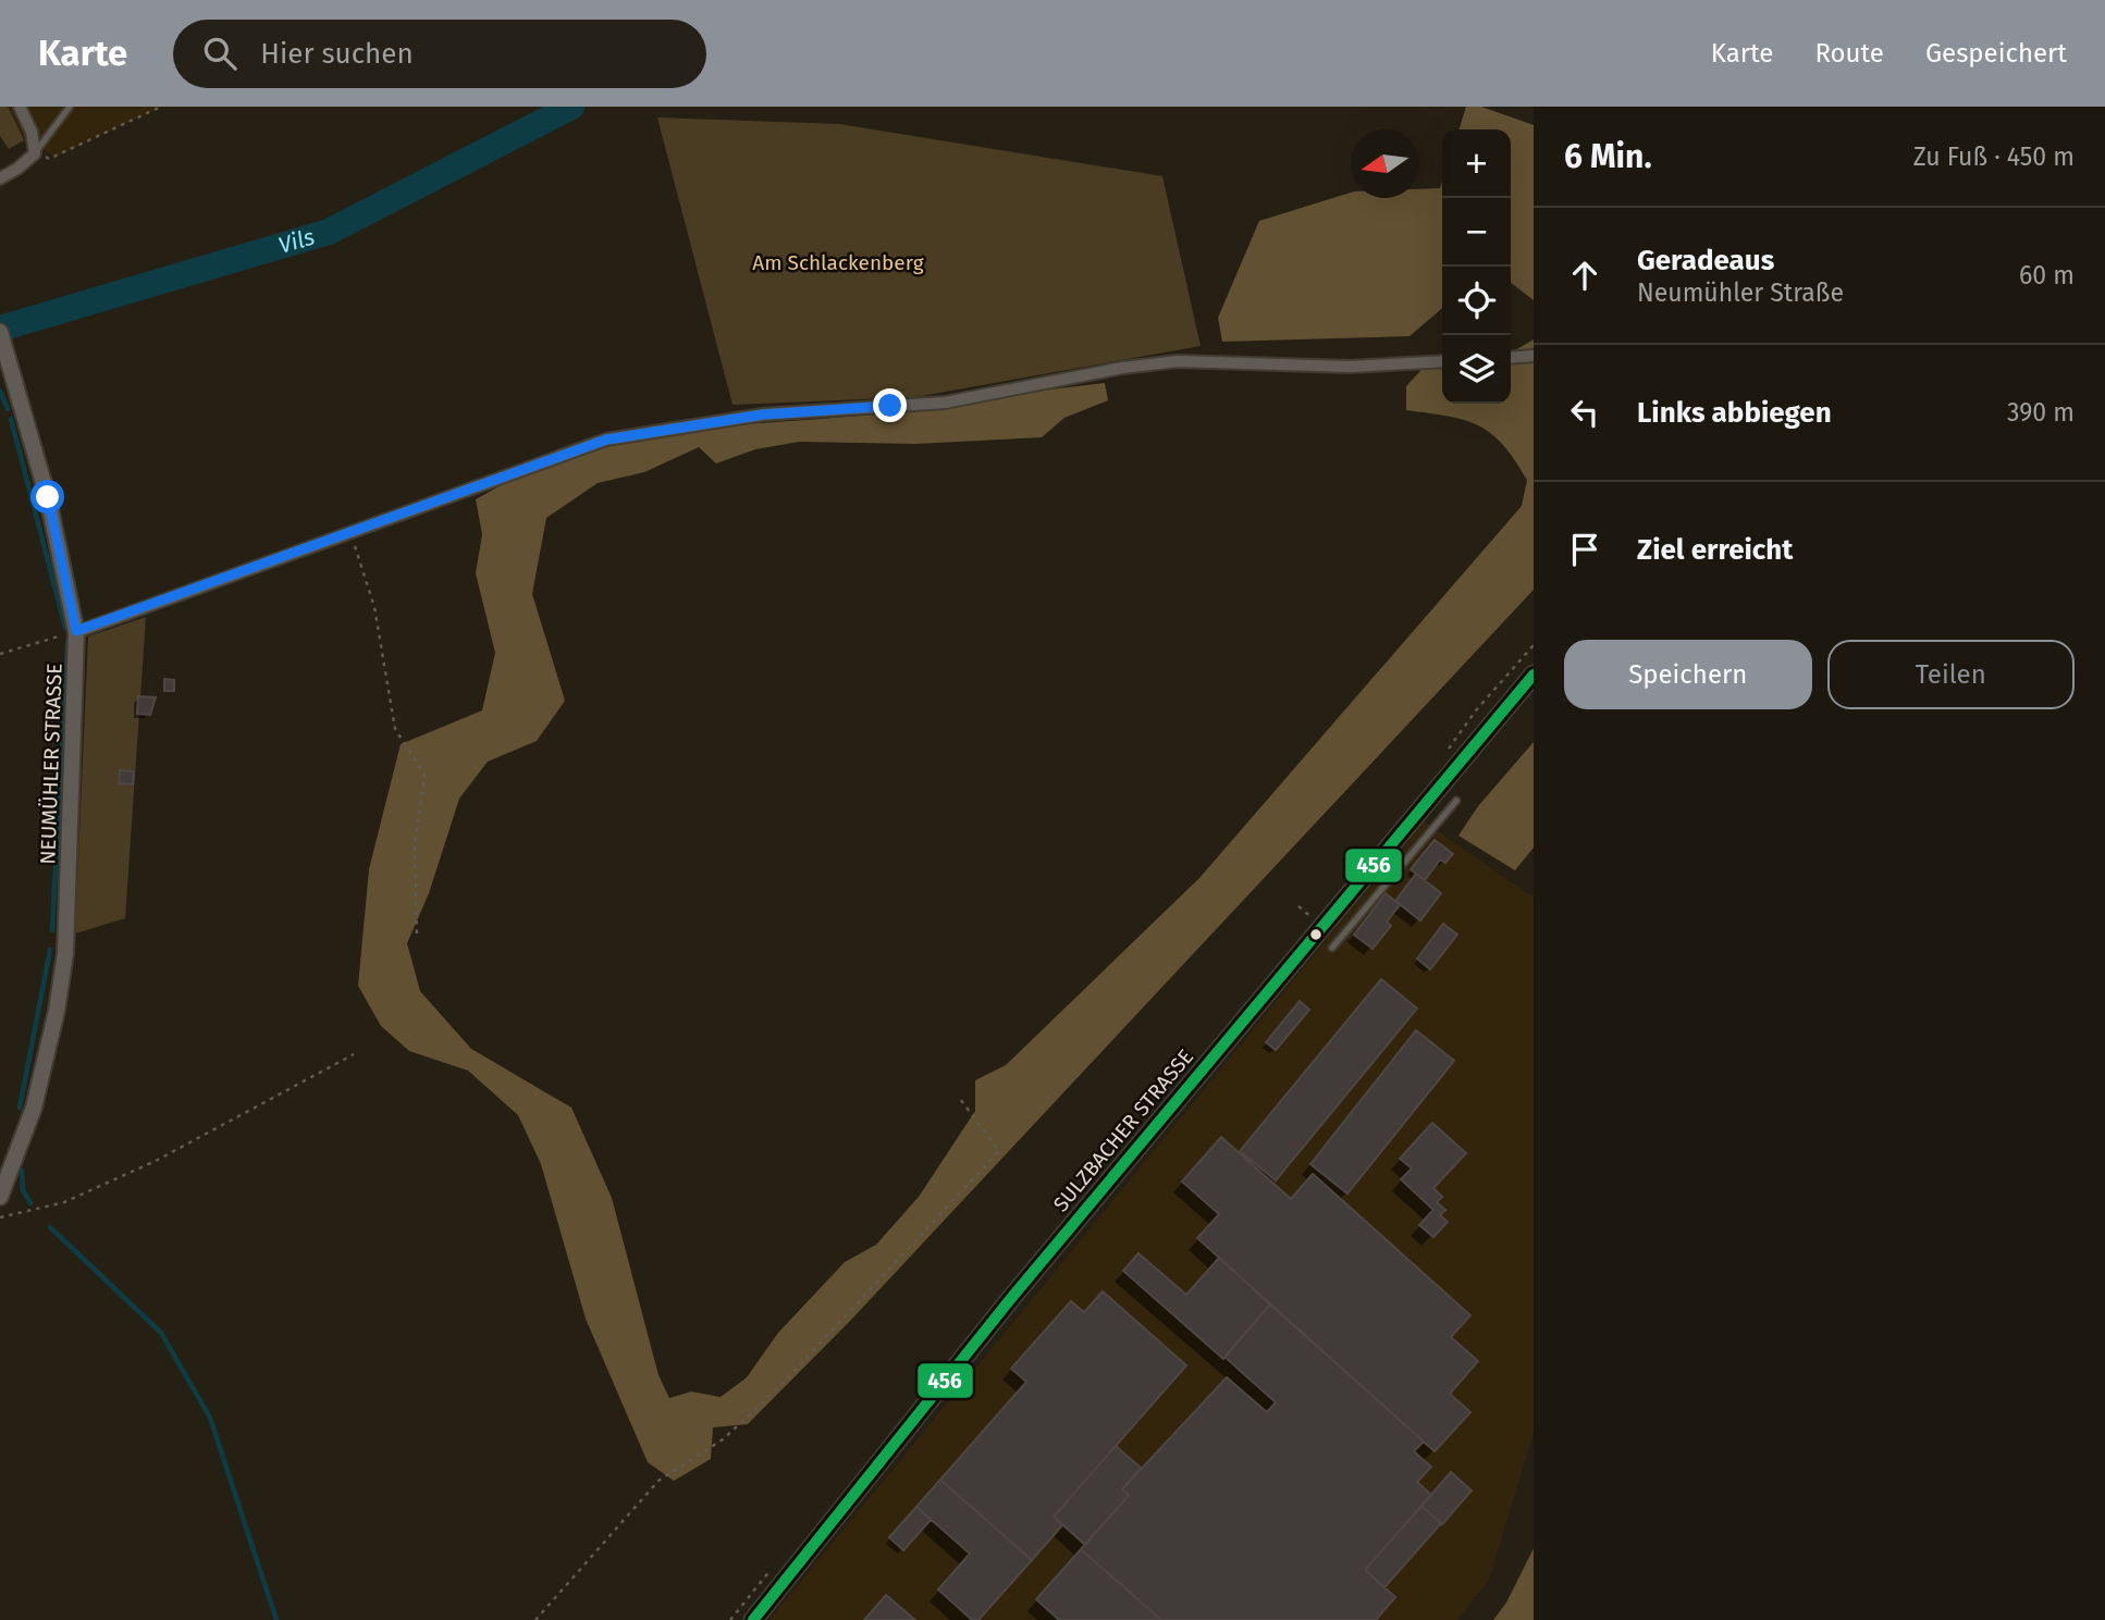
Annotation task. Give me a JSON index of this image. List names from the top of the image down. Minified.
{"streets":{"main road":["SULZBACHER STRASSE"],"street":["NEUMÜHLER STRASSE"]},"water":["Vils"],"parks":["Am Schlackenberg"],"lines":["transit line 456"],"north":"left","page":{"header":"Karte","search":"Hier suchen","nav":["Karte","Route","Gespeichert"],"heading":["6 Min.","Zu Fuß · 450 m"],"map_buttons":["+","−"],"list":[["Geradeaus","Neumühler Straße","60 m"],["Links abbiegen","390 m"],"Ziel erreicht"],"buttons":["Speichern","Teilen"]}}
